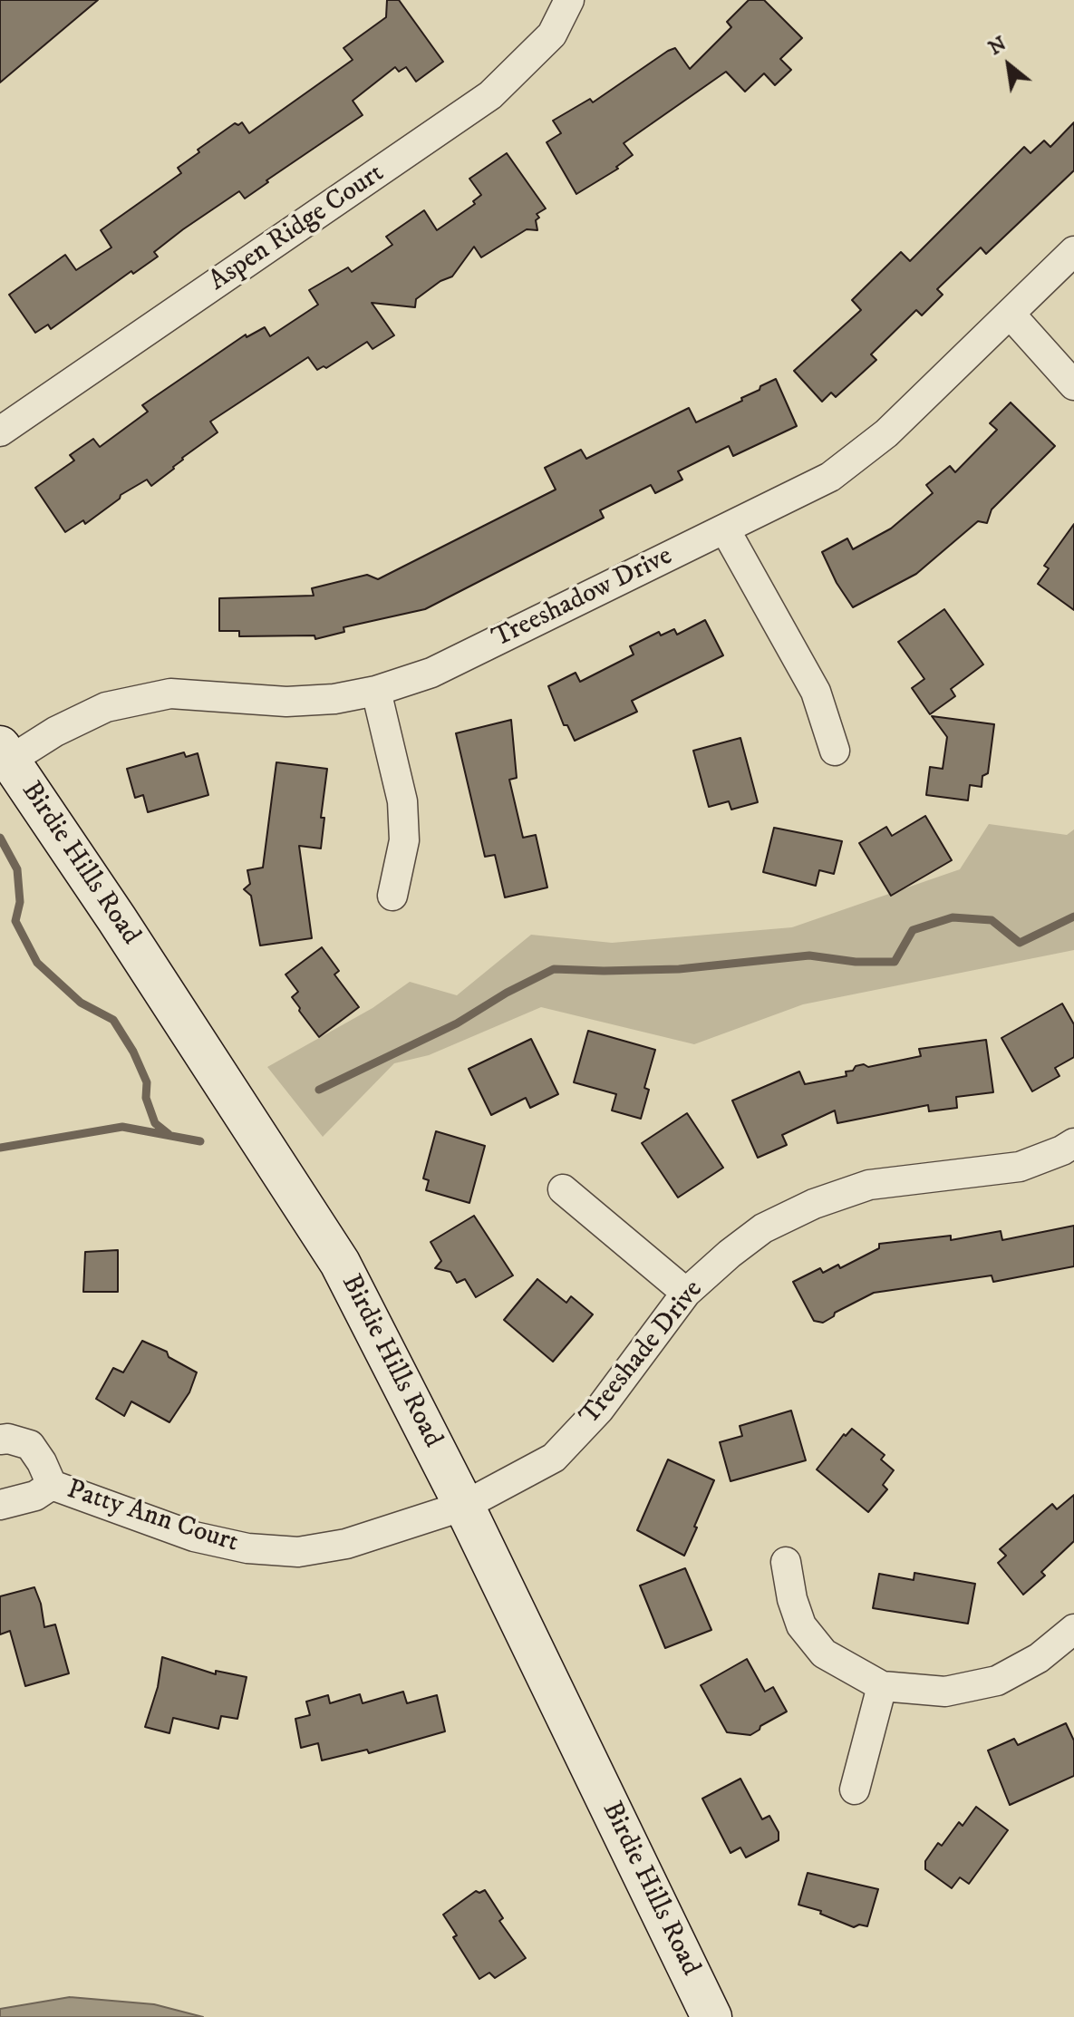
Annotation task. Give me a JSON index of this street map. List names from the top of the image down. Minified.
{"streets":{"main road":["Birdie Hills Road"],"street":["Aspen Ridge Court","Treeshadow Drive","Treeshade Drive","Patty Ann Court"]},"crossings":[["Treeshadow Drive","Birdie Hills Road"],["Birdie Hills Road","Treeshade Drive"],["Birdie Hills Road","Patty Ann Court"],["Treeshade Drive","Patty Ann Court"]],"north":"top left"}
